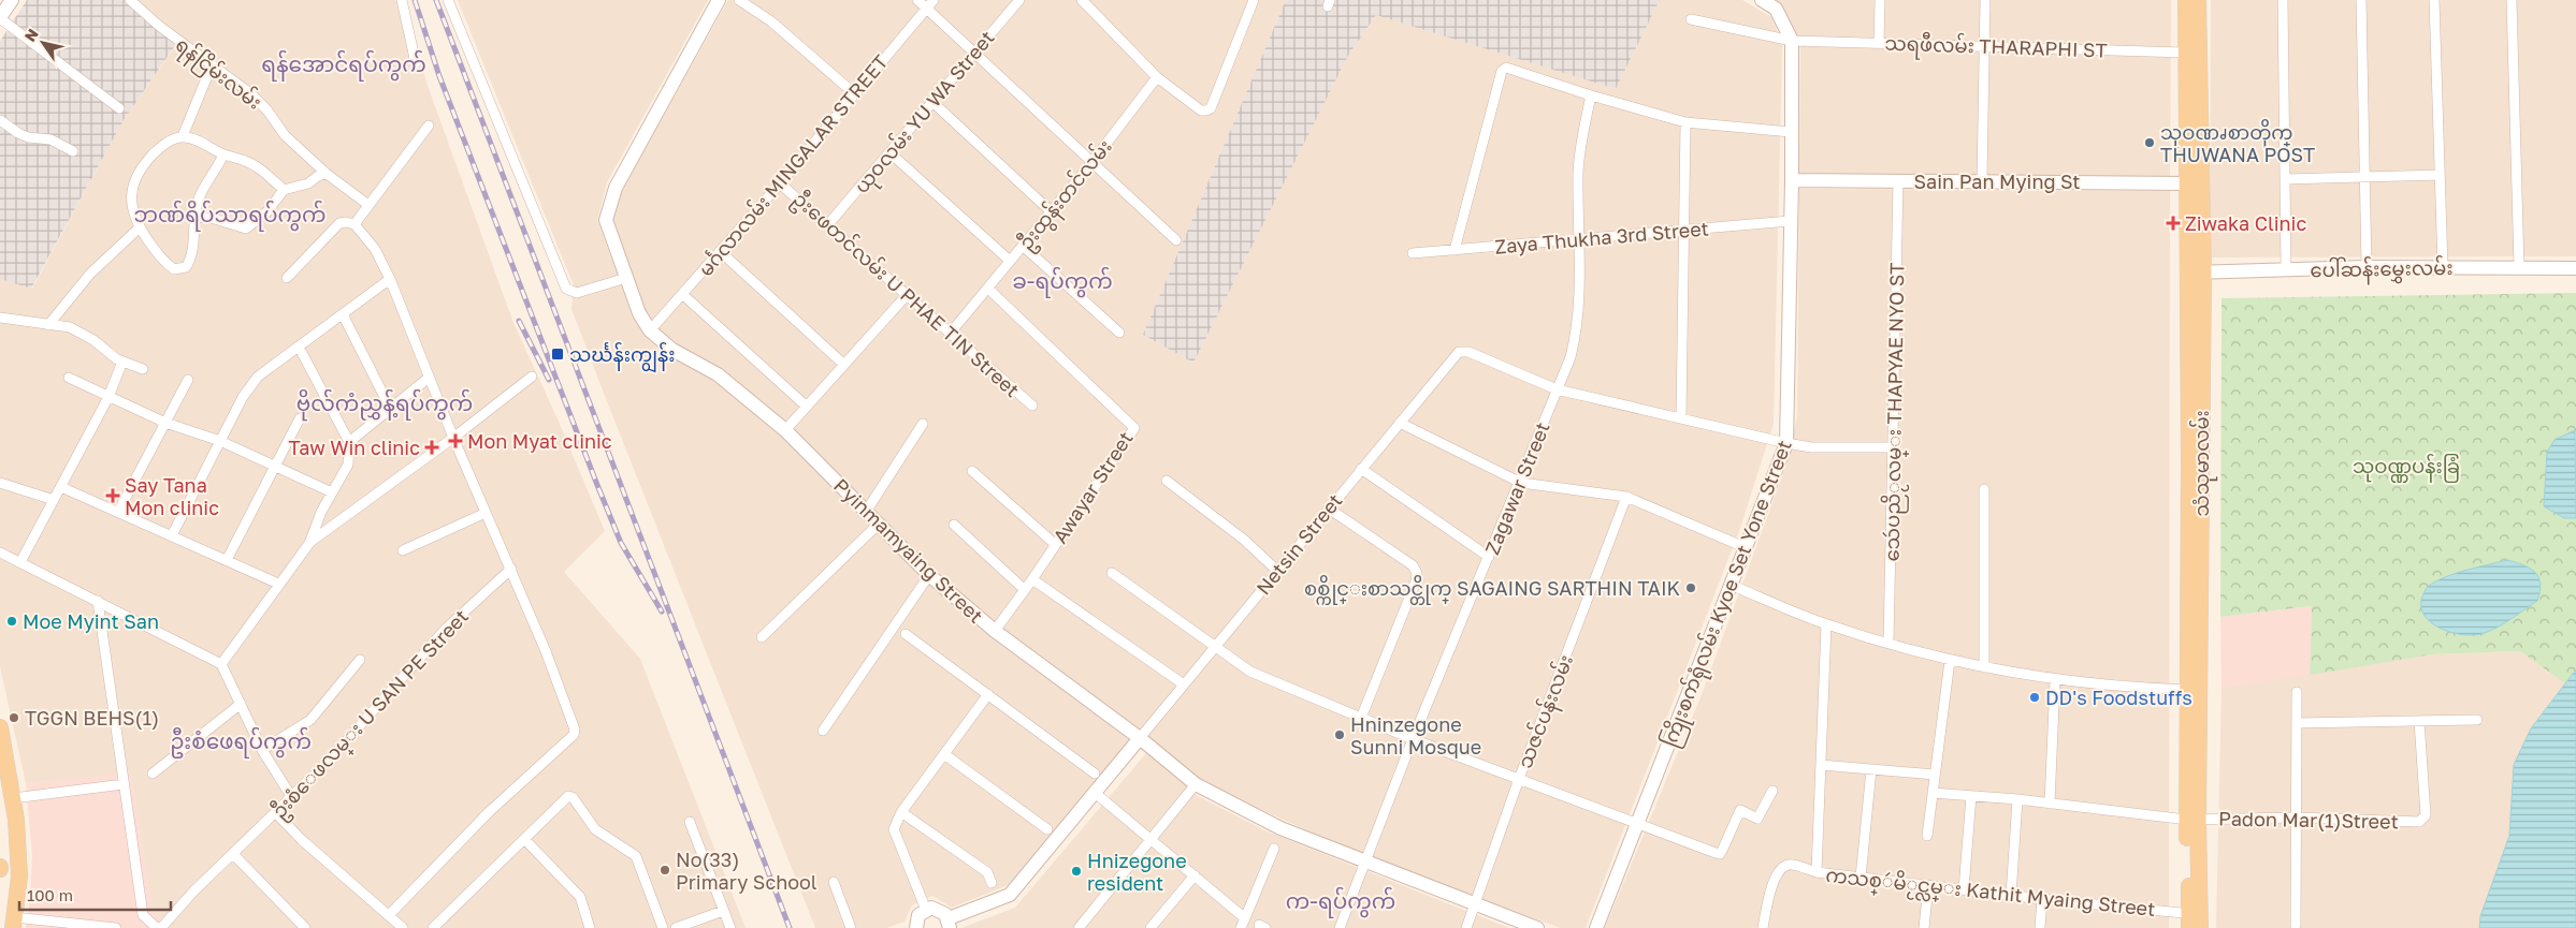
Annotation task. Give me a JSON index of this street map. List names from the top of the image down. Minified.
{"streets":{"main road":["သံသုမာလမ်း"],"street":["သရဖီလမ်း THARAPHI ST","ရန်ငြိမ်းလမ်း","ယုဝလမ်း YU WA Street","မင်္ဂလာလမ်း MINGALAR STREET","Sain Pan Mying St","ဦးထွန်းတင်လမ်း","Zaya Thukha 3rd Street","ပေါ်ဆန်းမွှေးလမ်း","ဦးဖေတင်လမ်း U PHAE TIN Street","သေဴပညိႂလမ္း THAPYAE NYO ST","Awayar Street","Zagawar Street","Netsin Street","Pyinmamyaing Street","ကြိုးစက်ရုံလမ်း Kyoe Set Yone Street","သဇင်ပန်းလမ်း","ဦးစံေဖလမ္း U SAN PE Street","Padon Mar(1)Street","ကသစ္ဴမိႂင္လမ္း Kathit Myaing Street"]},"crossings":[["သရဖီလမ်း THARAPHI ST","သံသုမာလမ်း"],["သရဖီလမ်း THARAPHI ST","ကြိုးစက်ရုံလမ်း Kyoe Set Yone Street"],["ယုဝလမ်း YU WA Street","ဦးဖေတင်လမ်း U PHAE TIN Street"],["မင်္ဂလာလမ်း MINGALAR STREET","ဦးဖေတင်လမ်း U PHAE TIN Street"],["မင်္ဂလာလမ်း MINGALAR STREET","Pyinmamyaing Street"],["Sain Pan Mying St","သေဴပညိႂလမ္း THAPYAE NYO ST"],["Sain Pan Mying St","သံသုမာလမ်း"],["Sain Pan Mying St","ကြိုးစက်ရုံလမ်း Kyoe Set Yone Street"],["ဦးထွန်းတင်လမ်း","ဦးဖေတင်လမ်း U PHAE TIN Street"],["ဦးထွန်းတင်လမ်း","Awayar Street"],["Zaya Thukha 3rd Street","Zagawar Street"],["Zaya Thukha 3rd Street","ကြိုးစက်ရုံလမ်း Kyoe Set Yone Street"],["ပေါ်ဆန်းမွှေးလမ်း","သံသုမာလမ်း"],["သံသုမာလမ်း","Padon Mar(1)Street"],["သံသုမာလမ်း","ကသစ္ဴမိႂင္လမ္း Kathit Myaing Street"],["Awayar Street","Pyinmamyaing Street"],["Zagawar Street","Netsin Street"],["Zagawar Street","Pyinmamyaing Street"],["Netsin Street","Pyinmamyaing Street"],["Pyinmamyaing Street","သဇင်ပန်းလမ်း"]],"districts":["ရန်အောင်ရပ်ကွက်","ဘဏ်ရိပ်သာရပ်ကွက်","ခ-ရပ်ကွက်","ဗိုလ်ကံညွှန့်ရပ်ကွက်","ဦးစံဖေရပ်ကွက်","က-ရပ်ကွက်"],"parks":["သုဝဏ္ဏပန်းခြံ"],"places":{"other":["သုဝဏၧစာတိုက္ THUWANA POST","စစ္ကိုင္းစာသင္တိုက္ SAGAING SARTHIN TAIK","Moe Myint San","DD's Foodstuffs","TGGN BEHS(1)","Hninzegone Sunni Mosque","No(33) Primary School","Hnizegone resident"],"health":["Ziwaka Clinic","Mon Myat clinic","Taw Win clinic","Say Tana Mon clinic"],"transit":["သင်္ဃန်းကျွန်း"]},"scale_bar":"100 m","north":"top left"}
